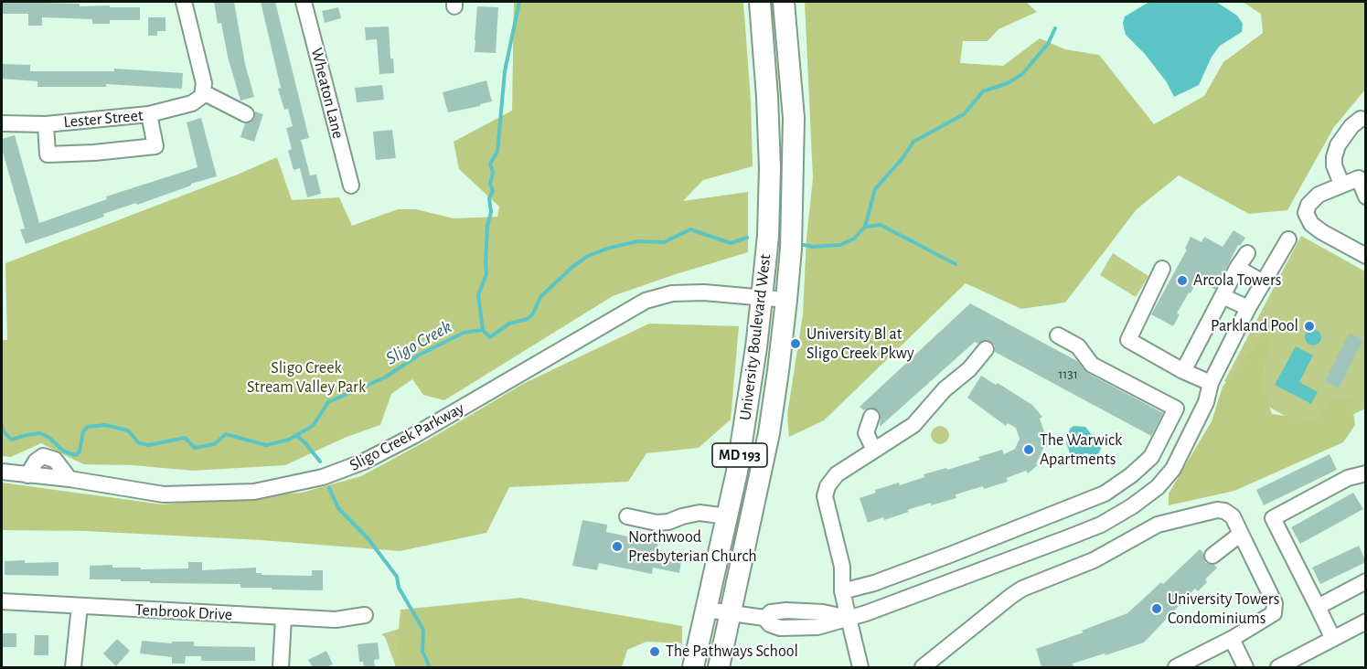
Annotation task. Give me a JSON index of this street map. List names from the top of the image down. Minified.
{"streets":{"main road":["University Boulevard West","MD 193"],"street":["Wheaton Lane","Lester Street","Sligo Creek Parkway","Tenbrook Drive"]},"crossings":[["University Boulevard West","Sligo Creek Parkway"]],"water":["Sligo Creek"],"parks":["Sligo Creek Stream Valley Park"],"places":["Arcola Towers","Parkland Pool","University Bl at Sligo Creek Pkwy","The Warwick Apartments","Northwood Presbyterian Church","University Towers Condominiums","The Pathways School"],"house_numbers":["1131"]}
